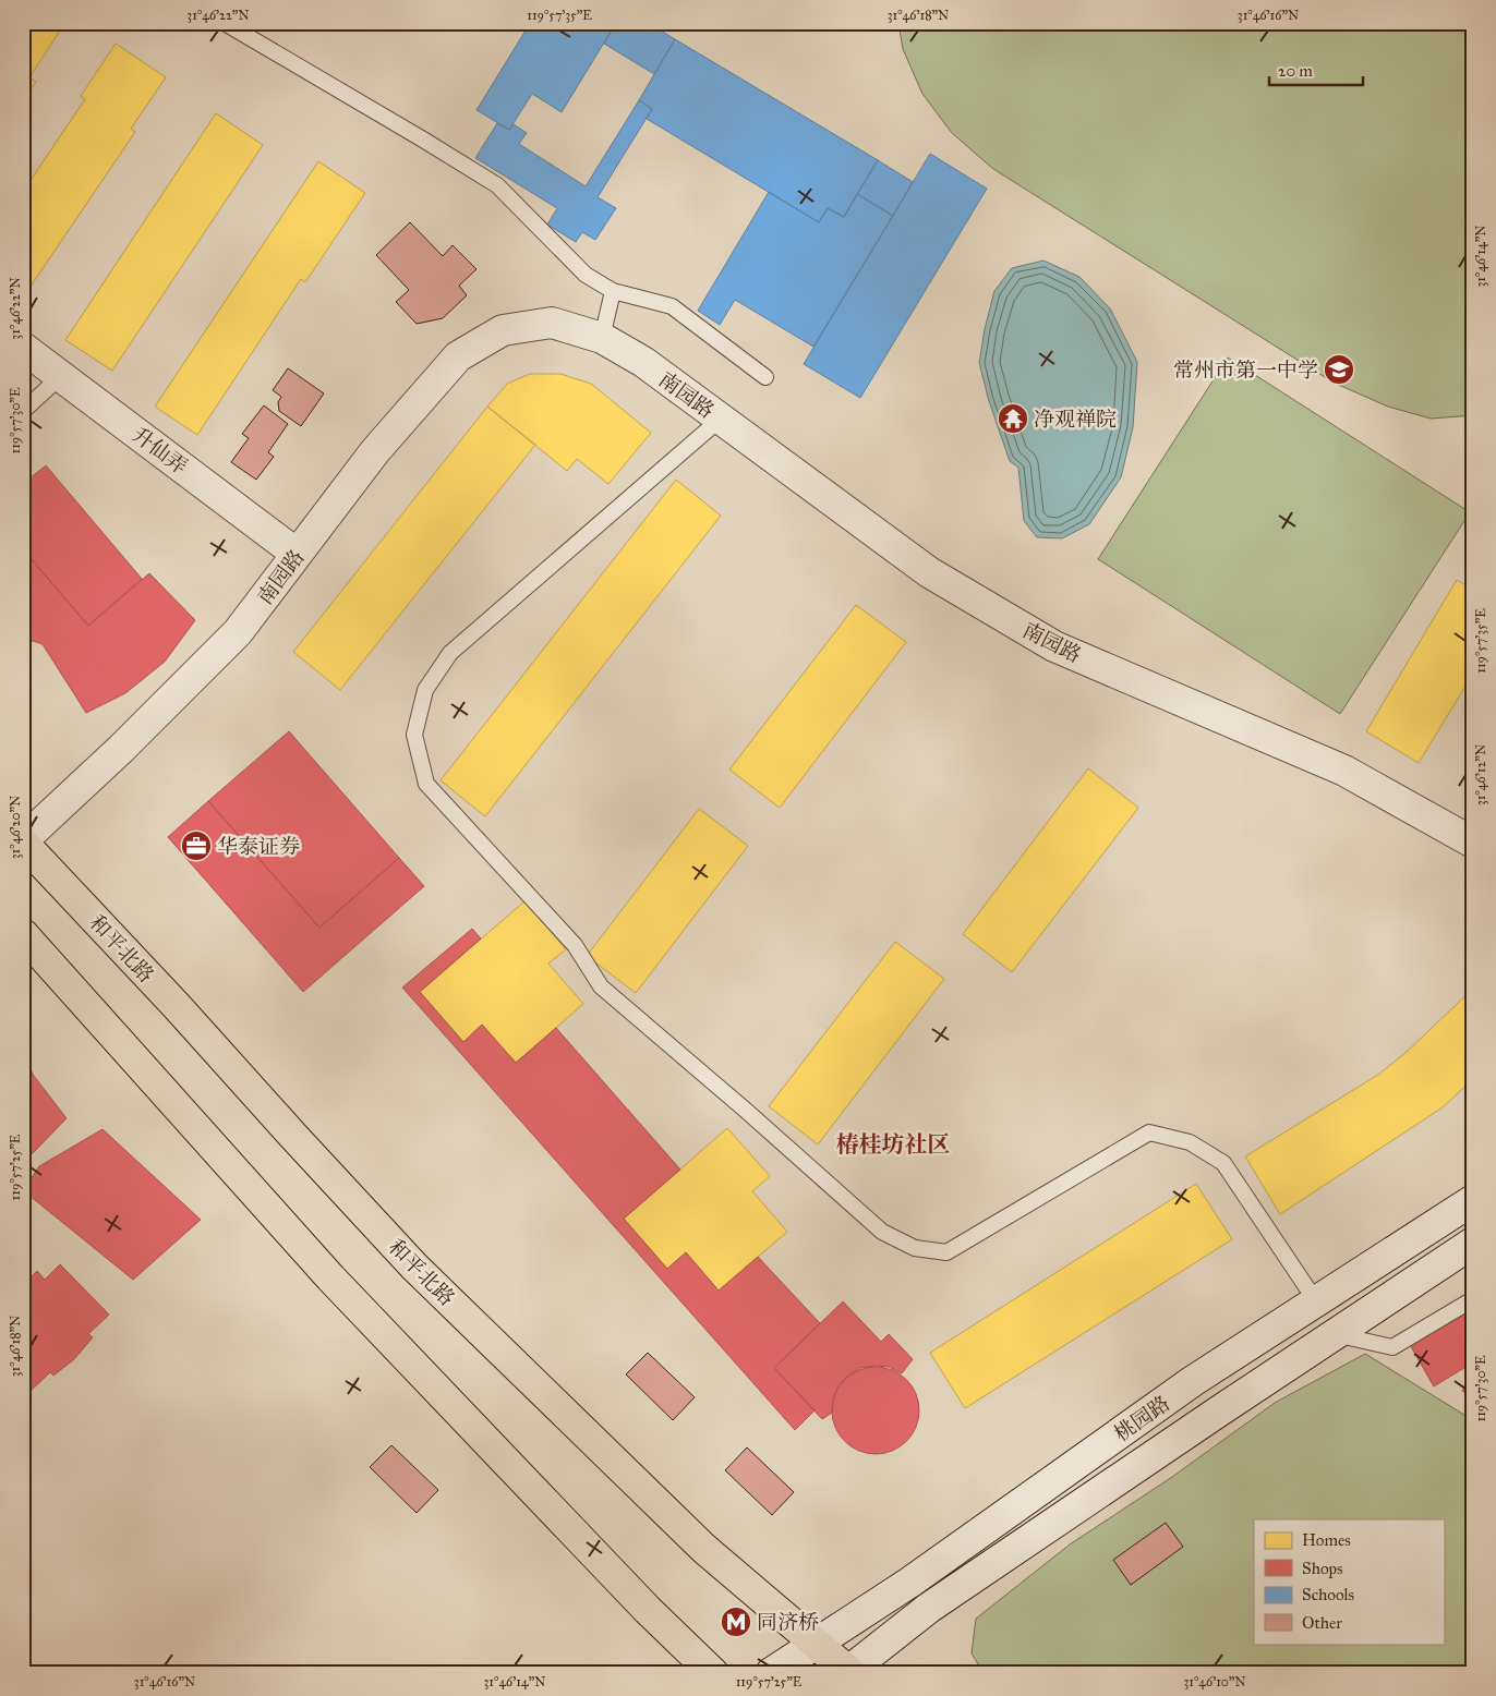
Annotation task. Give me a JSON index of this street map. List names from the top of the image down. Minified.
{"streets":{"main road":["和平北路"],"street":["南园路","升仙弄","桃园路"]},"crossings":[["南园路","升仙弄"],["南园路","和平北路"],["和平北路","桃园路"]],"districts":["椿桂坊社区"],"places":{"school or university":["常州市第一中学"],"temple":["净观禅院"],"office":["华泰证券"],"metro station":["同济桥"]},"legend":["Homes","Shops","Schools","Other"],"scale_bar":"20 m","coordinates":["31°46'22\"N","119°57'35\"E","31°46'18\"N","31°46'16\"N","31°46'14\"N","119°57'30\"E","31°46'12\"N","31°46'20\"N","119°57'25\"E","31°46'10\"N"]}
